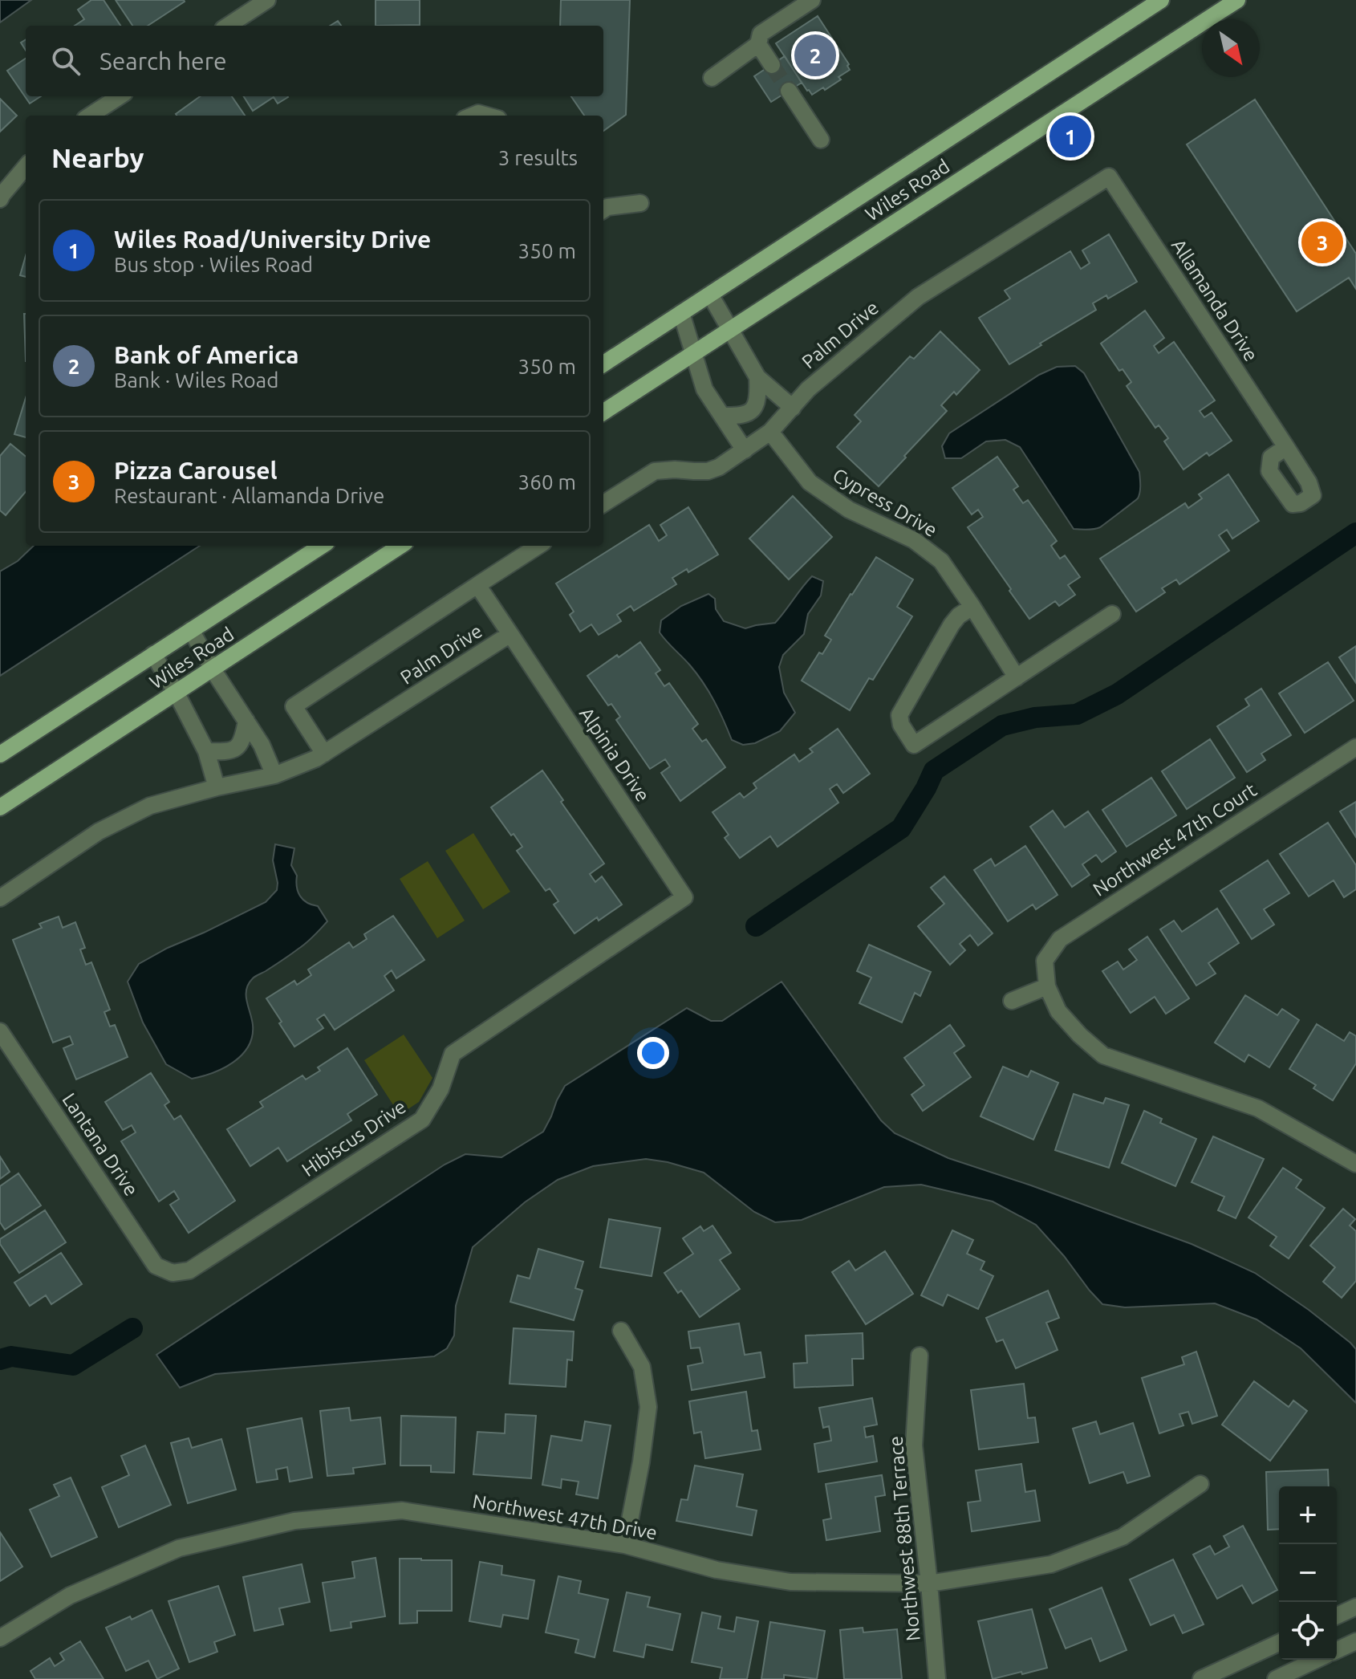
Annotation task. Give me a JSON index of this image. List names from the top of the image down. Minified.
{"streets":{"main road":["Wiles Road"],"street":["Allamanda Drive","Palm Drive","Cypress Drive","Alpinia Drive","Northwest 47th Court","Hibiscus Drive","Lantana Drive","Northwest 47th Drive","Northwest 88th Terrace"]},"crossings":[["Allamanda Drive","Palm Drive"],["Palm Drive","Cypress Drive"],["Palm Drive","Alpinia Drive"],["Alpinia Drive","Hibiscus Drive"],["Hibiscus Drive","Lantana Drive"],["Northwest 47th Drive","Northwest 88th Terrace"]],"north":"bottom right","page":{"search":"Search here","pins":["2","1","3"],"heading":["Nearby","3 results"],"list":[{"mark":"1","name":"Wiles Road/University Drive","note":"Bus stop · Wiles Road","value":"350 m"},{"mark":"2","name":"Bank of America","note":"Bank · Wiles Road","value":"350 m"},{"mark":"3","name":"Pizza Carousel","note":"Restaurant · Allamanda Drive","value":"360 m"}],"map_buttons":["+","−"]}}
